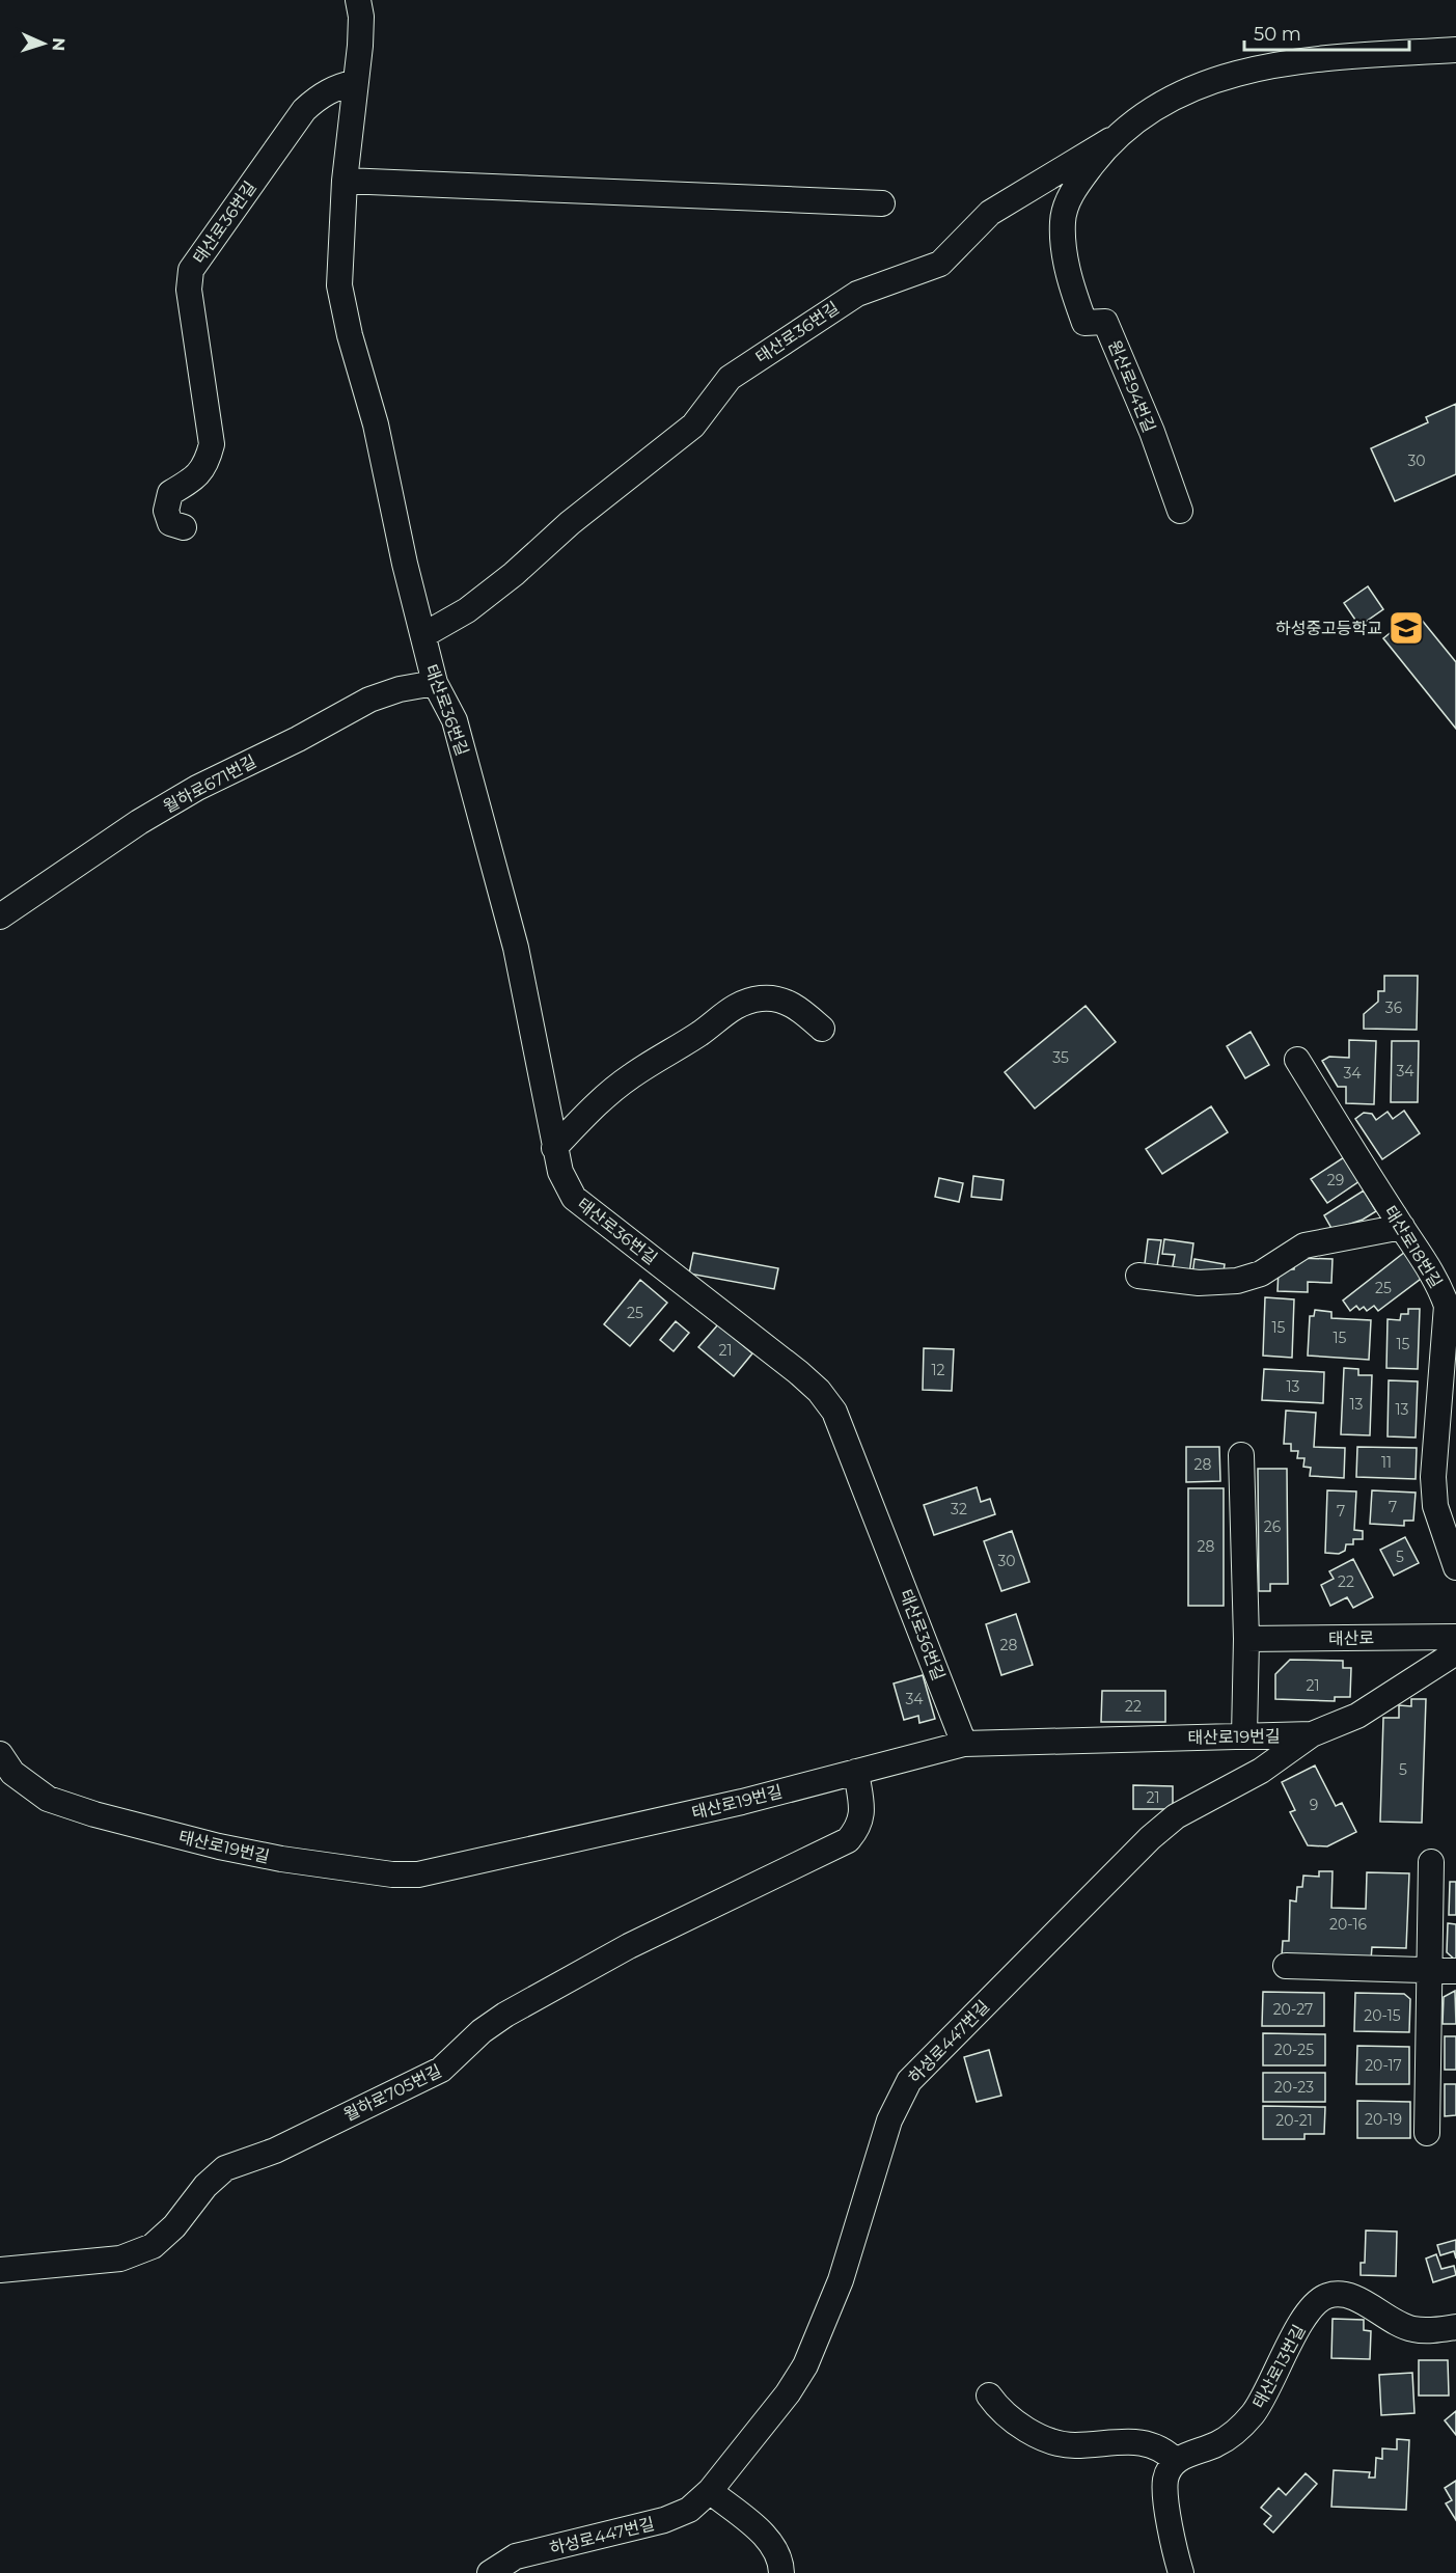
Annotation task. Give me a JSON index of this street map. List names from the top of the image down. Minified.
{"streets":{"street":["태산로36번길","원산로94번길","월하로671번길","태산로18번길","태산로","태산로19번길","하성로447번길","월하로705번길","태산로13번길"]},"crossings":[["태산로36번길","원산로94번길"],["태산로36번길","월하로671번길"],["태산로36번길","태산로19번길"],["태산로19번길","하성로447번길"],["태산로19번길","월하로705번길"]],"places":{"school or university":["하성중고등학교"]},"house_numbers":["30","36","35","34","34","29","25","25","15","15","15","21","12","13","13","13","11","28","7","32","7","26","28","5","30","22","28","21","34","22","5","21","9","20-16","20-27","20-15","20-25","20-17","20-23","20-19","20-21"],"scale_bar":"50 m","north":"right"}
